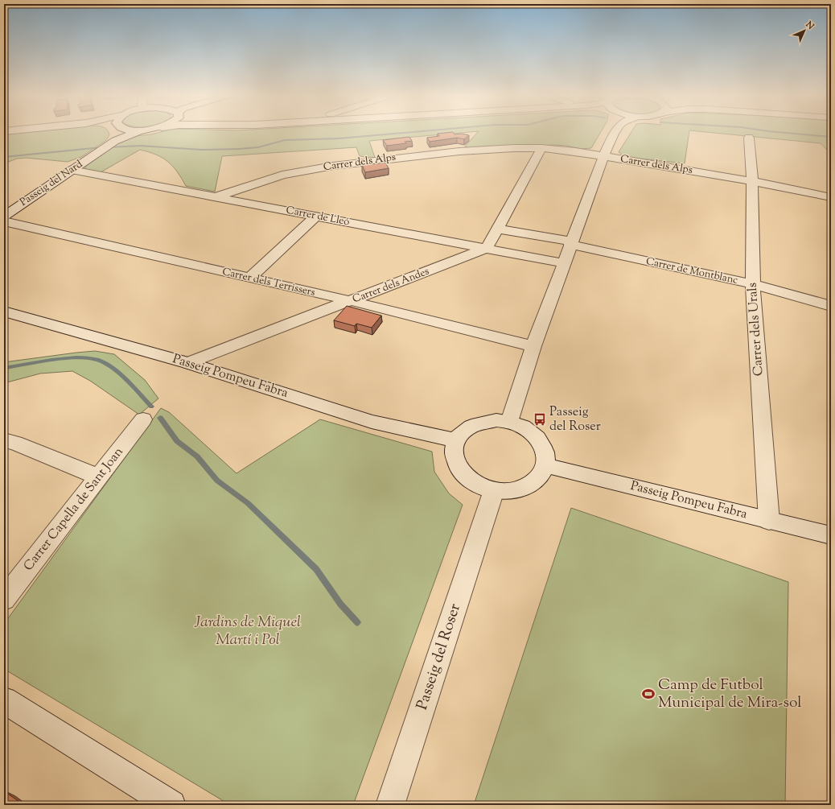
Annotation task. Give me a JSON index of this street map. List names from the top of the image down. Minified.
{"streets":{"street":["Carrer dels Alps","Passeig del Nard","Carrer de Lleó","Carrer de Montblanc","Carrer dels Terrissers","Carrer dels Andes","Carrer dels Urals","Passeig Pompeu Fabra","Carrer Capella de Sant Joan","Passeig del Roser"]},"crossings":[["Carrer dels Alps","Carrer de Lleó"],["Carrer dels Alps","Carrer dels Urals"],["Passeig del Nard","Carrer de Lleó"],["Carrer de Lleó","Carrer dels Andes"],["Carrer de Montblanc","Carrer dels Urals"],["Carrer dels Terrissers","Carrer dels Andes"],["Carrer dels Andes","Passeig Pompeu Fabra"],["Carrer dels Urals","Passeig Pompeu Fabra"],["Passeig Pompeu Fabra","Passeig del Roser"]],"parks":["Jardins de Miquel Martí i Pol"],"places":{"bus stop":["Passeig del Roser"],"sports":["Camp de Futbol Municipal de Mira-sol"]},"north":"top right"}
